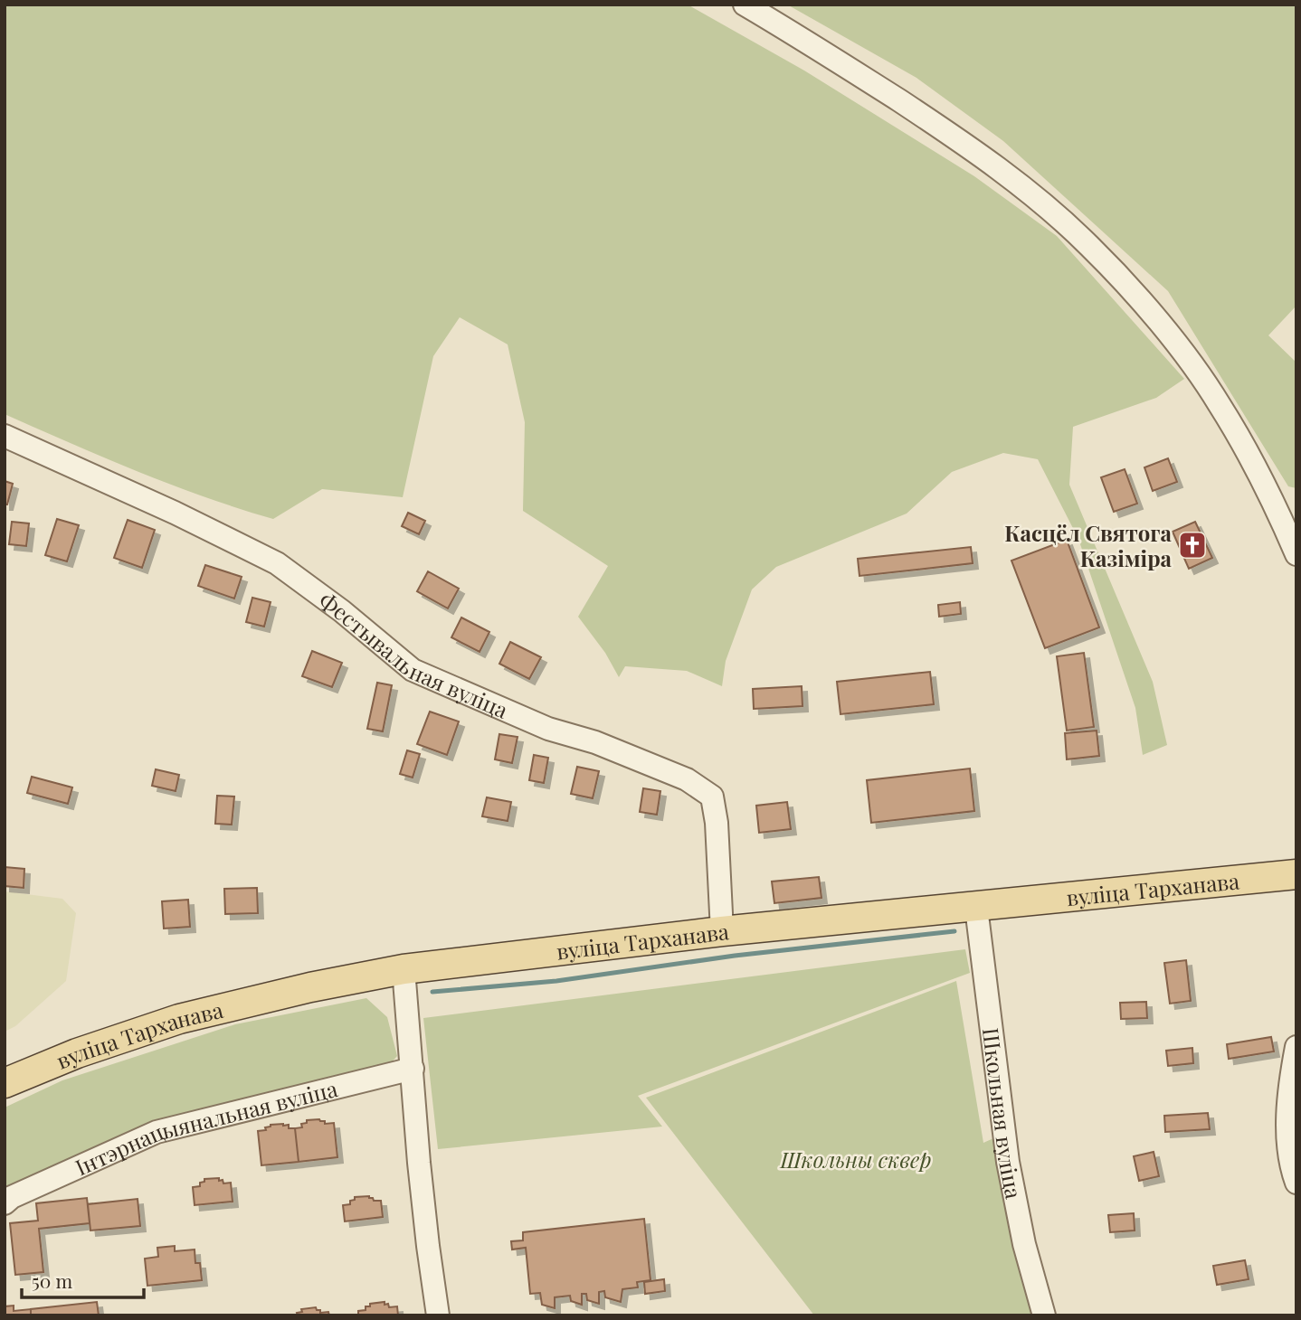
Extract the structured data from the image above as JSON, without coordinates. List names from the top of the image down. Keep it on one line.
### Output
{"streets":{"main road":["вуліца Тарханава"],"street":["Фестывальная вуліца","Школьная вуліца","Інтэрнацыянальная вуліца"]},"crossings":[["Фестывальная вуліца","вуліца Тарханава"],["вуліца Тарханава","Школьная вуліца"]],"parks":["Школьны сквер"],"places":{"church":["Касцёл Святога Казіміра"]},"scale_bar":"50 m"}
